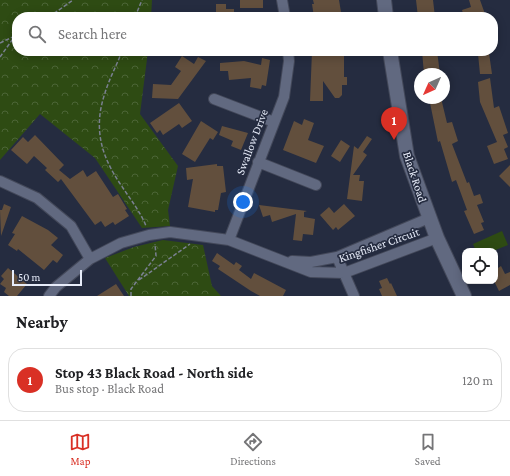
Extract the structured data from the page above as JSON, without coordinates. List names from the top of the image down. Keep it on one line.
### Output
{"streets":{"main road":["Black Road"],"street":["Swallow Drive","Kingfisher Circuit"]},"crossings":[["Swallow Drive","Kingfisher Circuit"],["Black Road","Kingfisher Circuit"]],"scale_bar":"50 m","north":"bottom left","page":{"search":"Search here","pins":"1","scale":"50 m","heading":"Nearby","list":[{"mark":"1","name":"Stop 43 Black Road - North side","note":"Bus stop · Black Road","value":"120 m"}],"nav":["Map","Directions","Saved"]}}
